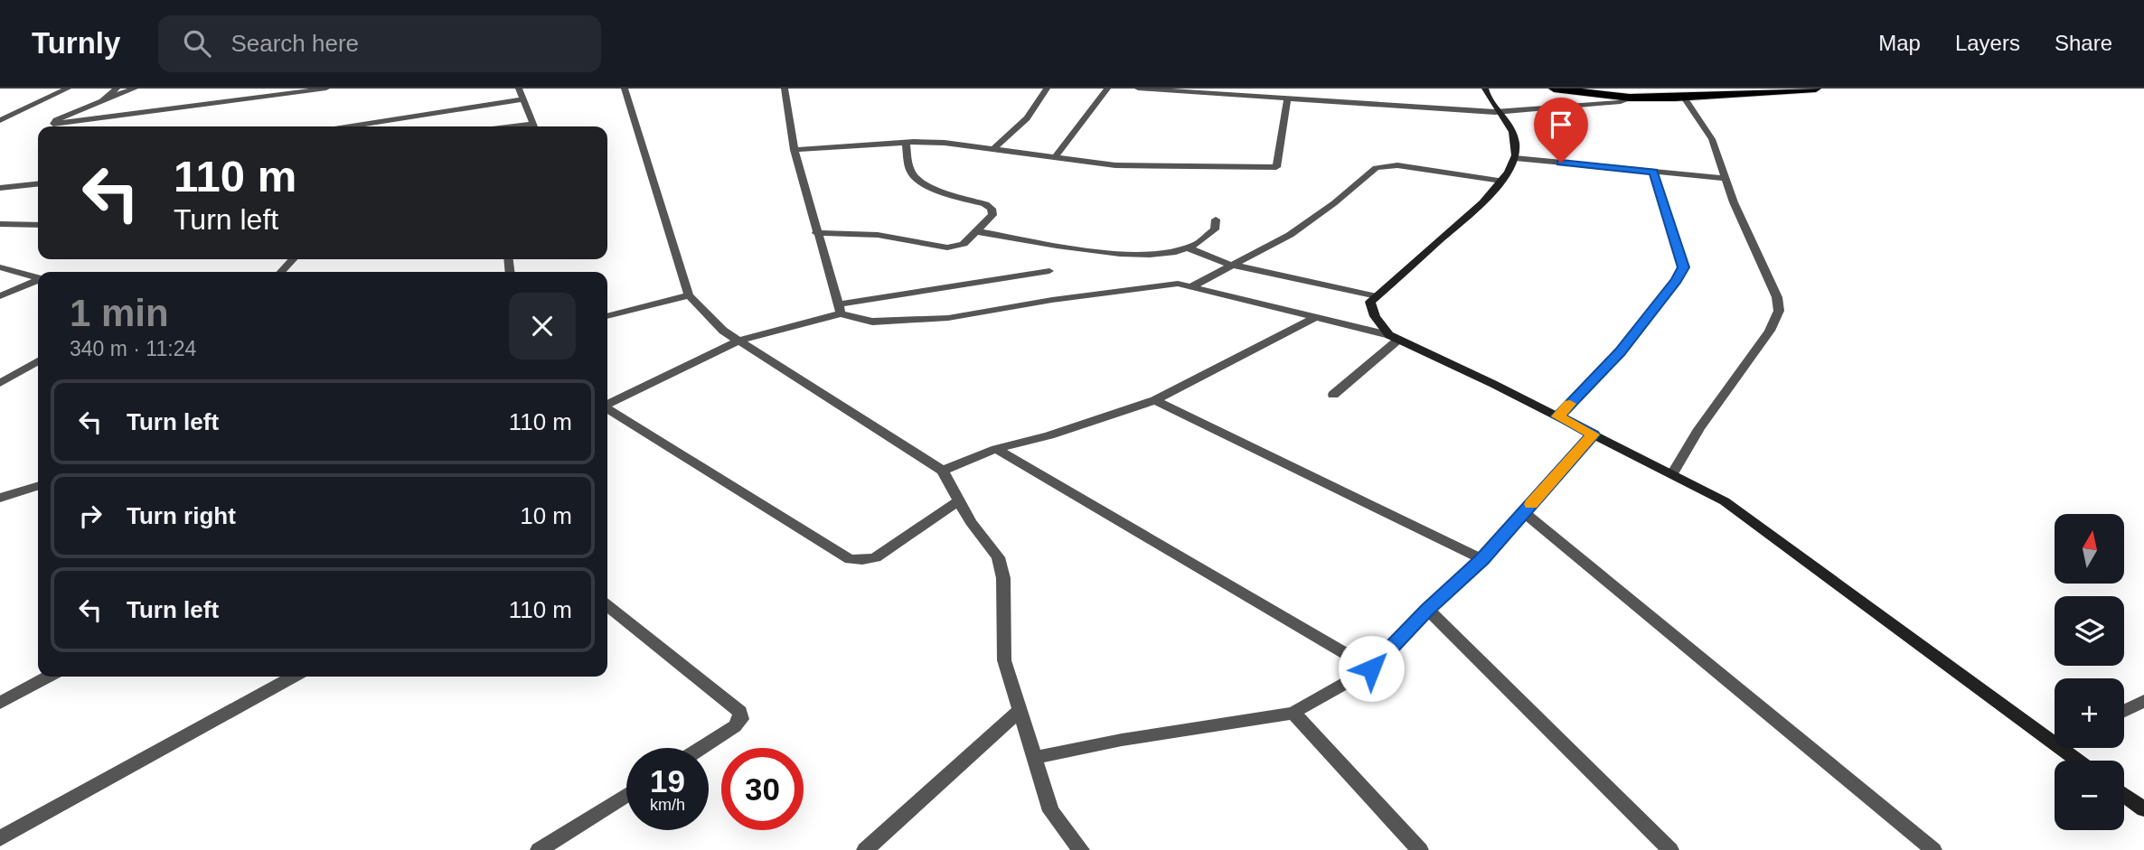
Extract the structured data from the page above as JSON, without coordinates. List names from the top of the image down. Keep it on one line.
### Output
{"north":"top","page":{"header":"Turnly","search":"Search here","nav":["Map","Layers","Share"],"turn":["110 m","Turn left"],"heading":["1 min","340 m · 11:24"],"list":[{"name":"Turn left","value":"110 m"},{"name":"Turn right","value":"10 m"},{"name":"Turn left","value":"110 m"}],"map_buttons":["+","−"],"speed":"19 km/h","limit":"30"}}
